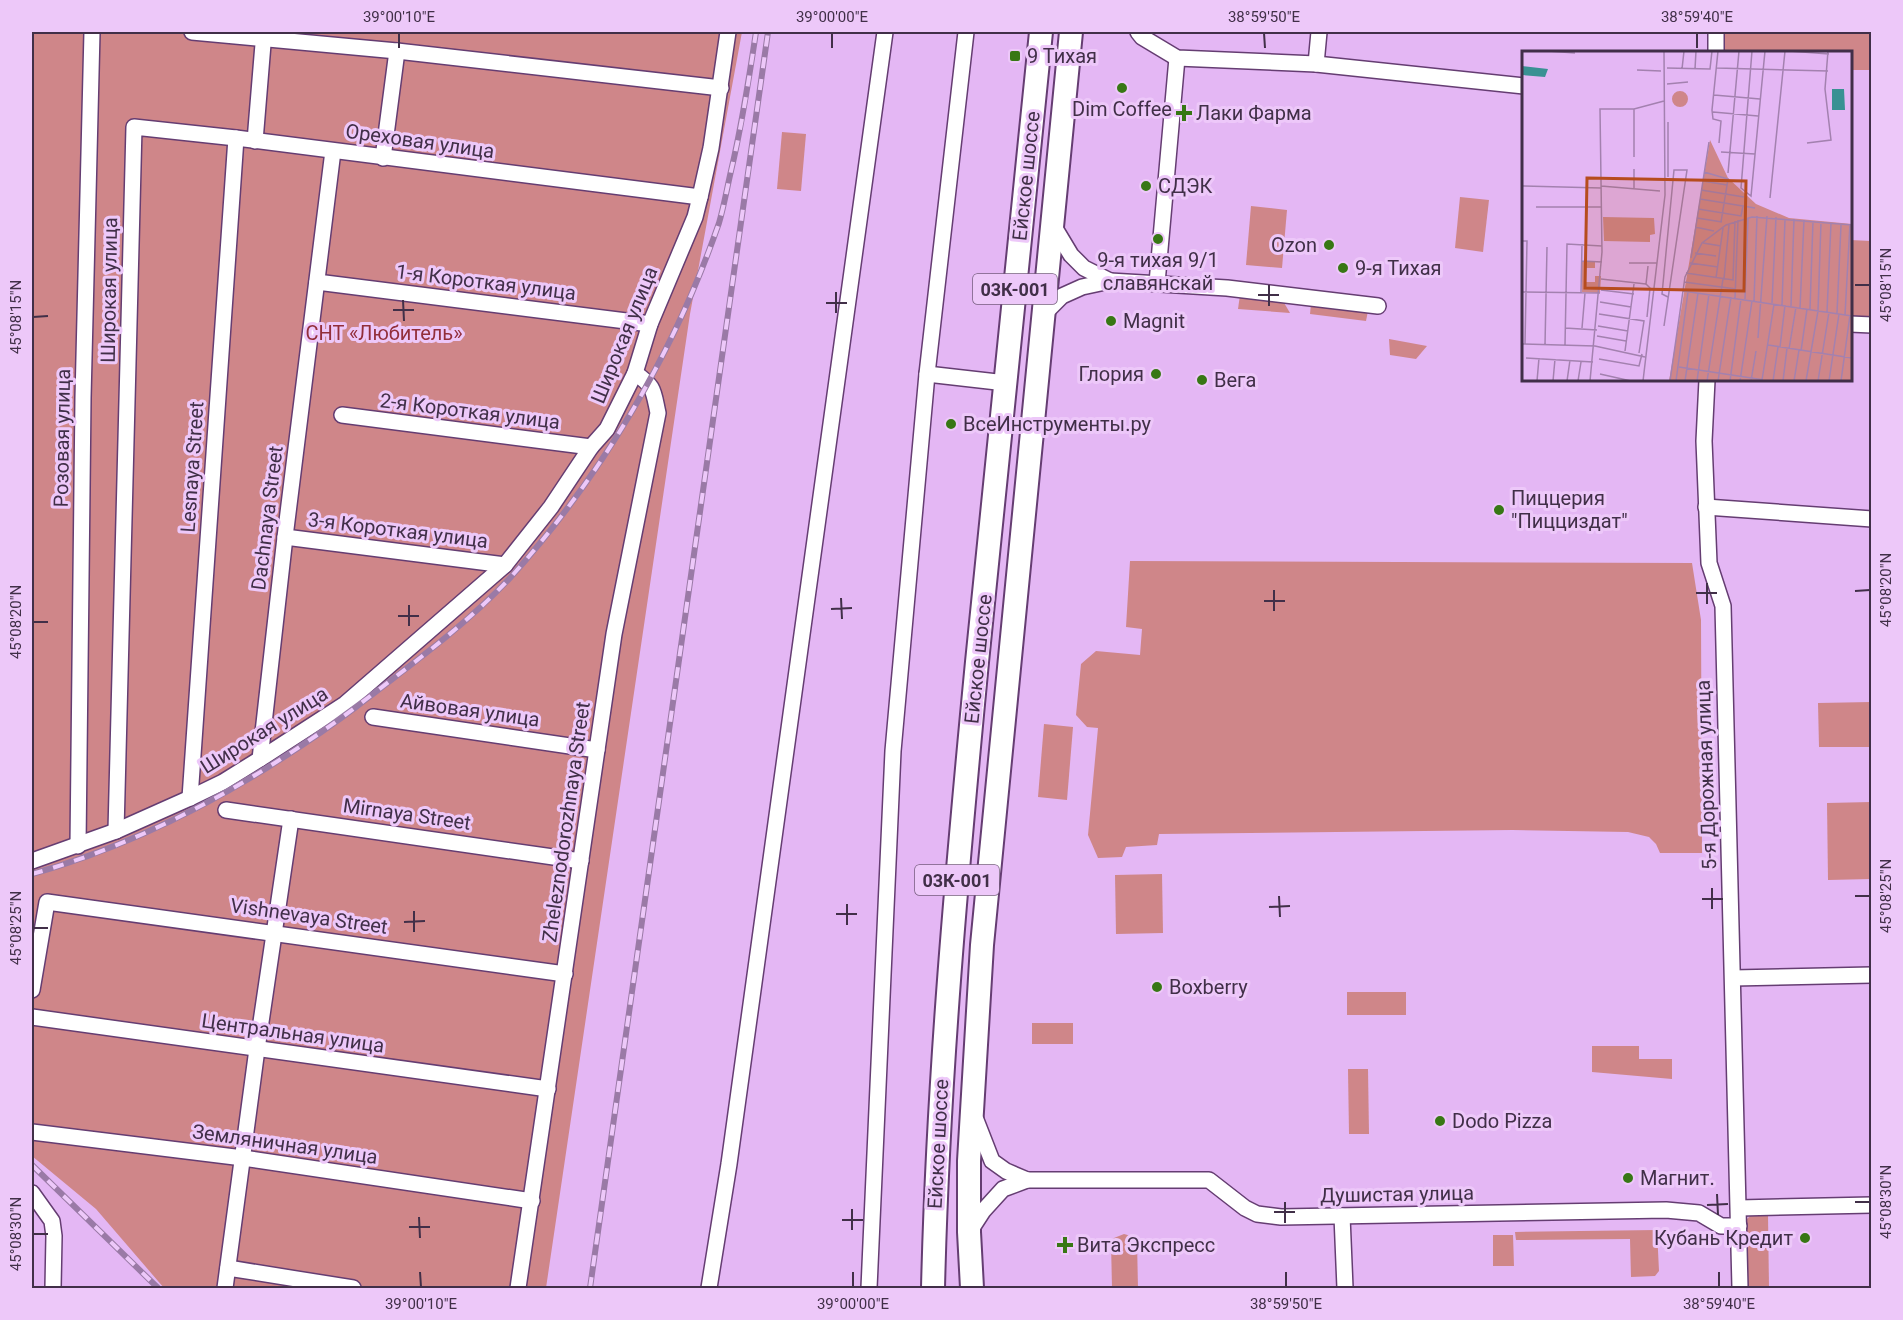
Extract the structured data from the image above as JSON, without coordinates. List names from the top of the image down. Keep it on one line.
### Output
{"streets":{"main road":["Ейское шоссе","03К-001"],"street":["Ореховая улица","1-я Короткая улица","Широкая улица","2-я Короткая улица","Розовая улица","Lesnaya Street","Dachnaya Street","3-я Короткая улица","Айвовая улица","5-я Дорожная улица","Mirnaya Street","Zheleznodorozhnaya Street","Vishnevaya Street","Центральная улица","Земляничная улица","Душистая улица"]},"crossings":[["Ореховая улица","Широкая улица"],["Ореховая улица","Lesnaya Street"],["Ореховая улица","Dachnaya Street"],["1-я Короткая улица","Широкая улица"],["1-я Короткая улица","Dachnaya Street"],["Широкая улица","2-я Короткая улица"],["Широкая улица","Lesnaya Street"],["Широкая улица","Dachnaya Street"],["Широкая улица","3-я Короткая улица"],["Широкая улица","Zheleznodorozhnaya Street"],["Dachnaya Street","3-я Короткая улица"],["Айвовая улица","Zheleznodorozhnaya Street"],["5-я Дорожная улица","Душистая улица"],["Mirnaya Street","Zheleznodorozhnaya Street"],["Zheleznodorozhnaya Street","Vishnevaya Street"],["Zheleznodorozhnaya Street","Центральная улица"],["Zheleznodorozhnaya Street","Земляничная улица"]],"parks":["СНТ «Любитель»"],"places":{"transit":["9 Тихая"],"other":["Dim Coffee","СДЭК","9-я тихая 9/1 славянскай","Ozon","9-я Тихая","Magnit","Глория","Вега","ВсеИнструменты.ру","Пиццерия \"Пицциздат\"","Boxberry","Dodo Pizza","Магнит.","Кубань Кредит"],"health":["Лаки Фарма","Вита Экспресс"]},"coordinates":["39°00'10\"E","39°00'00\"E","38°59'50\"E","38°59'40\"E","45°08'15\"N","45°08'20\"N","45°08'25\"N","45°08'30\"N"]}
